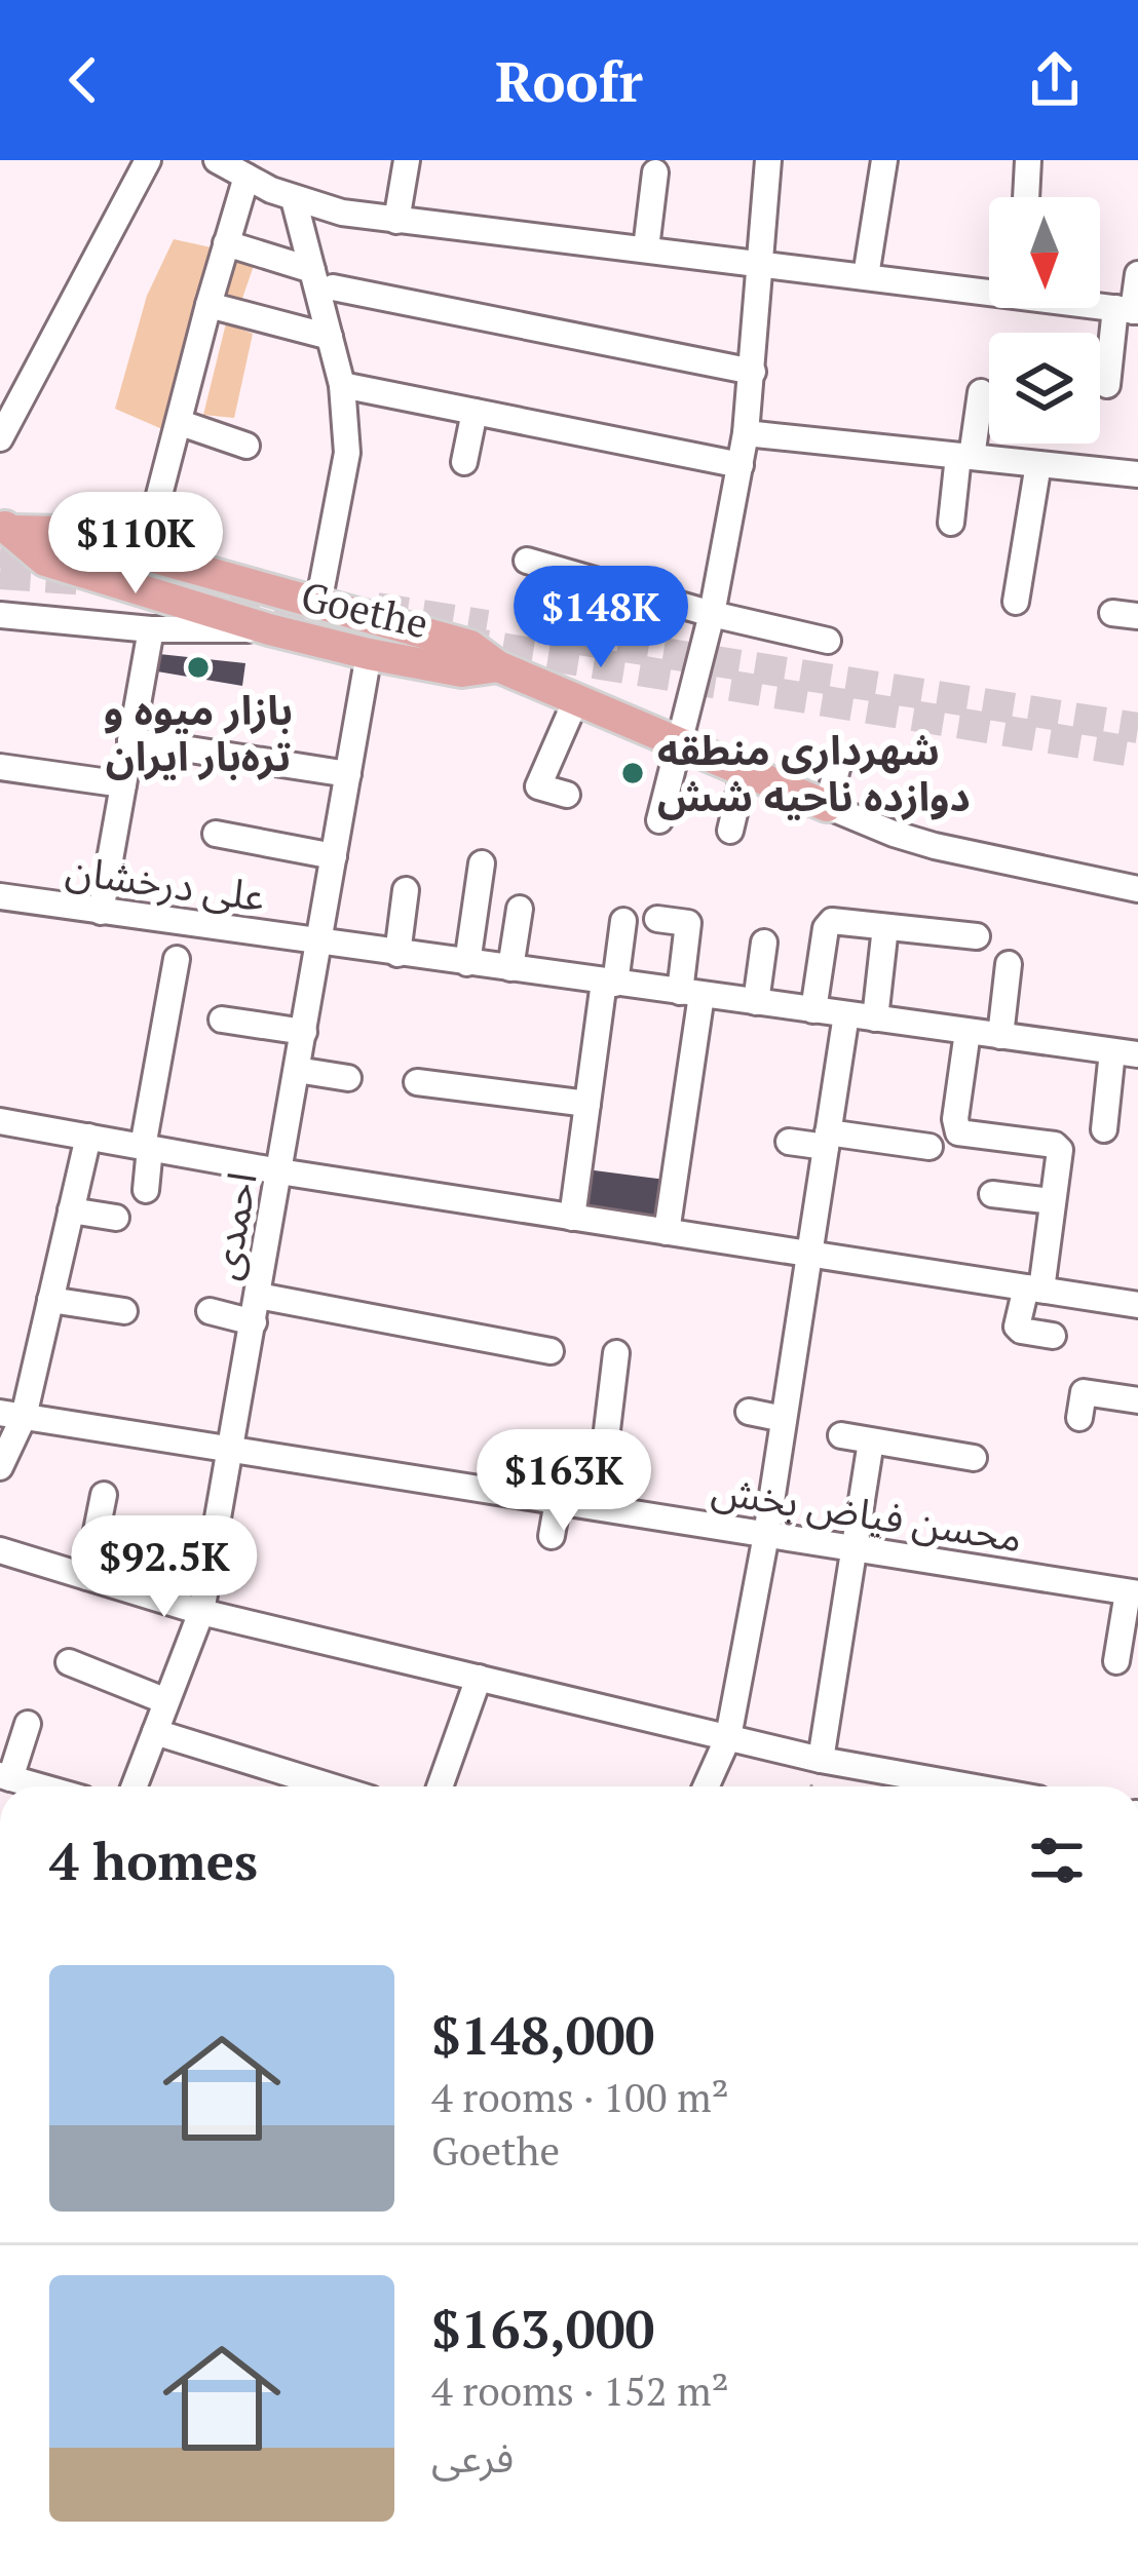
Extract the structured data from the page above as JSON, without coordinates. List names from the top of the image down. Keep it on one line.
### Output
{"streets":{"main road":["Goethe"],"street":["علی درخشان","احمدی","محسن فیاض بخش"]},"crossings":[["Goethe","احمدی"],["علی درخشان","احمدی"],["احمدی","محسن فیاض بخش"]],"places":["بازار میوه و تره‌بار ایران","شهرداری منطقه دوازده ناحیه شش"],"north":"bottom","page":{"header":"Roofr","price":["$110K","$148K","$163K","$92.5K"],"heading":"4 homes","list":[{"name":"$148,000","note":"4 rooms · 100 m² · Goethe"},{"name":"$163,000","note":"4 rooms · 152 m² · فرعی"}]}}
